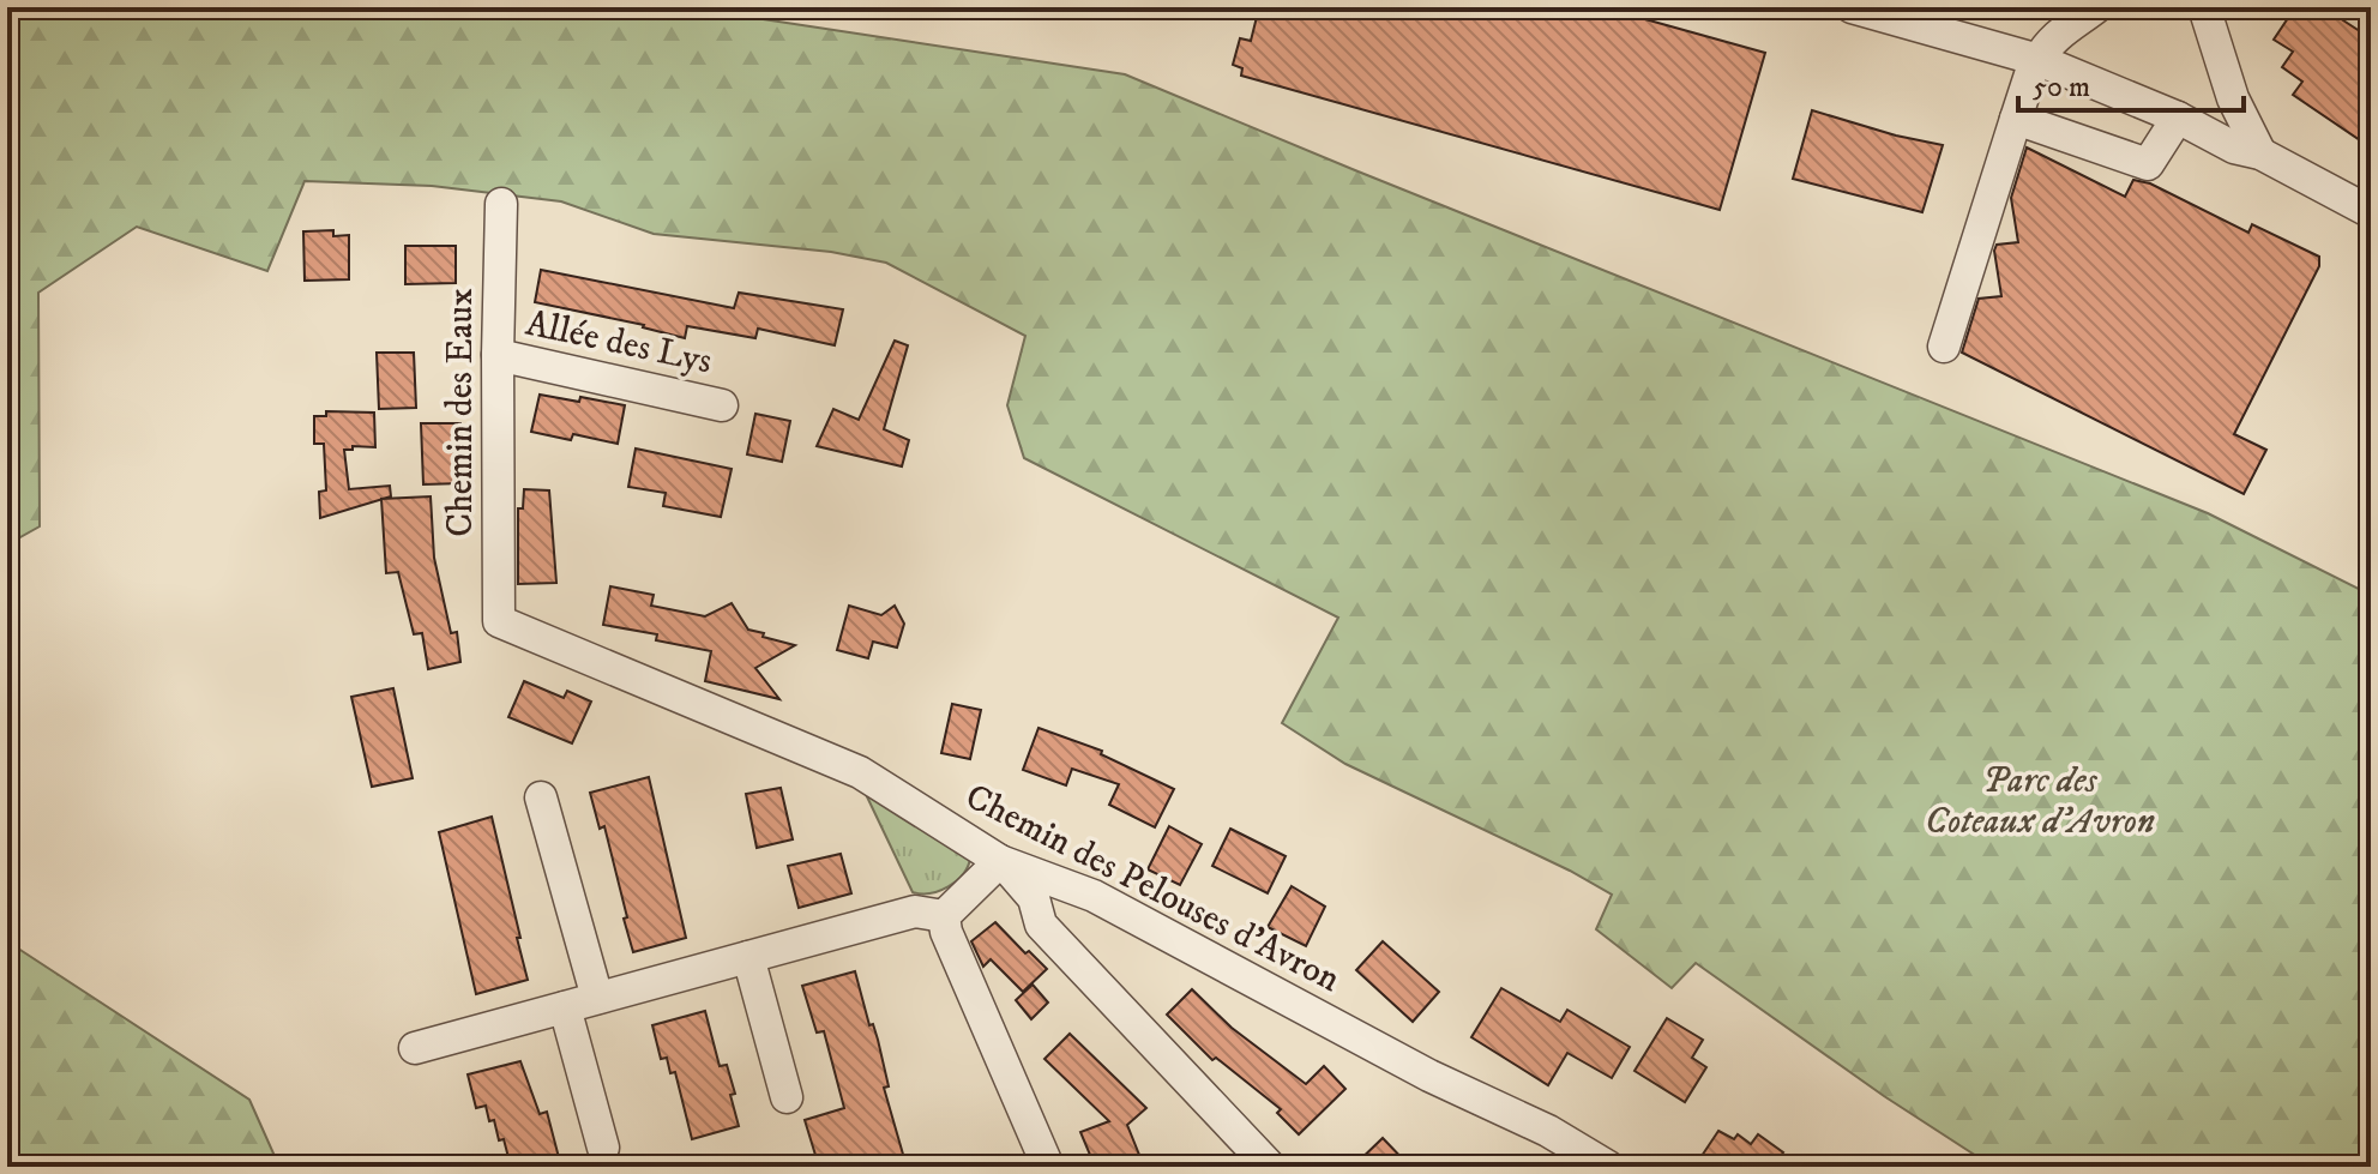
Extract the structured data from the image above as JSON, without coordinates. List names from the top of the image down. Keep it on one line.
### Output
{"streets":{"street":["Allée des Lys","Chemin des Eaux","Chemin des Pelouses d'Avron"]},"crossings":[["Allée des Lys","Chemin des Eaux"],["Chemin des Eaux","Chemin des Pelouses d'Avron"]],"parks":["Parc des Coteaux d'Avron"],"scale_bar":"50 m"}
